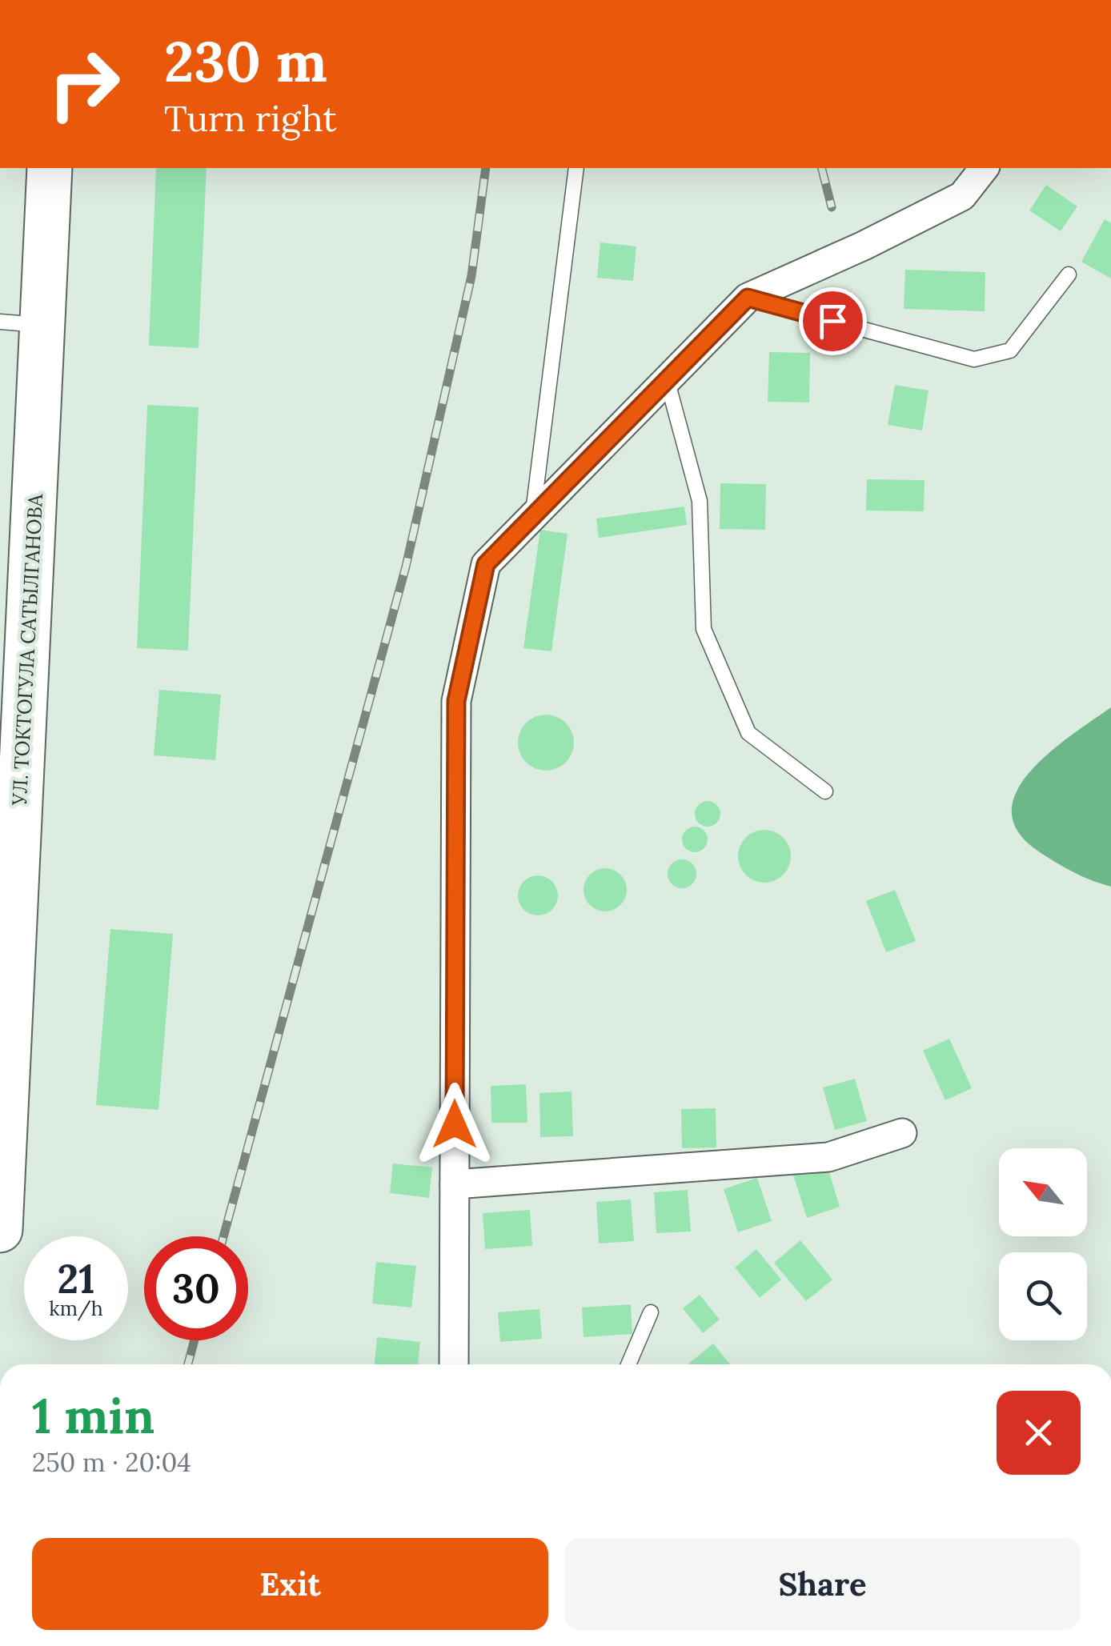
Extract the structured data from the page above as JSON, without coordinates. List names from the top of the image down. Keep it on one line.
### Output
{"streets":{"main road":["УЛ. ТОКТОГУЛА САТЫЛГАНОВА"]},"north":"top left","page":{"turn":["230 m","Turn right"],"speed":"21 km/h","limit":"30","heading":["1 min","250 m · 20:04"],"buttons":["Exit","Share"]}}
